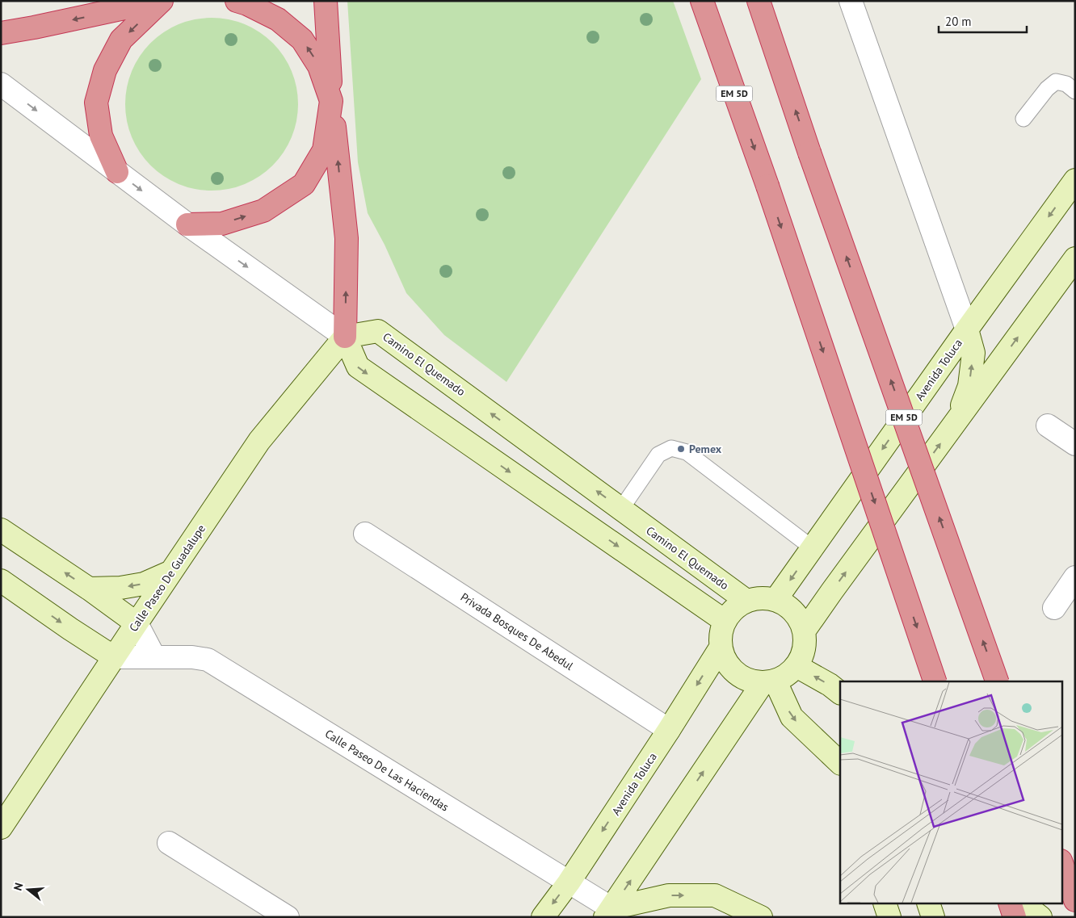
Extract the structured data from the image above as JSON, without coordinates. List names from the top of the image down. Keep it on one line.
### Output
{"streets":{"highway":["EM 5D"],"street":["Camino El Quemado","Avenida Toluca","Calle Paseo De Guadalupe","Privada Bosques De Abedul","Calle Paseo De Las Haciendas"]},"crossings":[["Camino El Quemado","Avenida Toluca"],["Camino El Quemado","Calle Paseo De Guadalupe"],["Avenida Toluca","Privada Bosques De Abedul"],["Avenida Toluca","Calle Paseo De Las Haciendas"],["Calle Paseo De Guadalupe","Calle Paseo De Las Haciendas"]],"places":["Pemex"],"scale_bar":"20 m","north":"left"}
